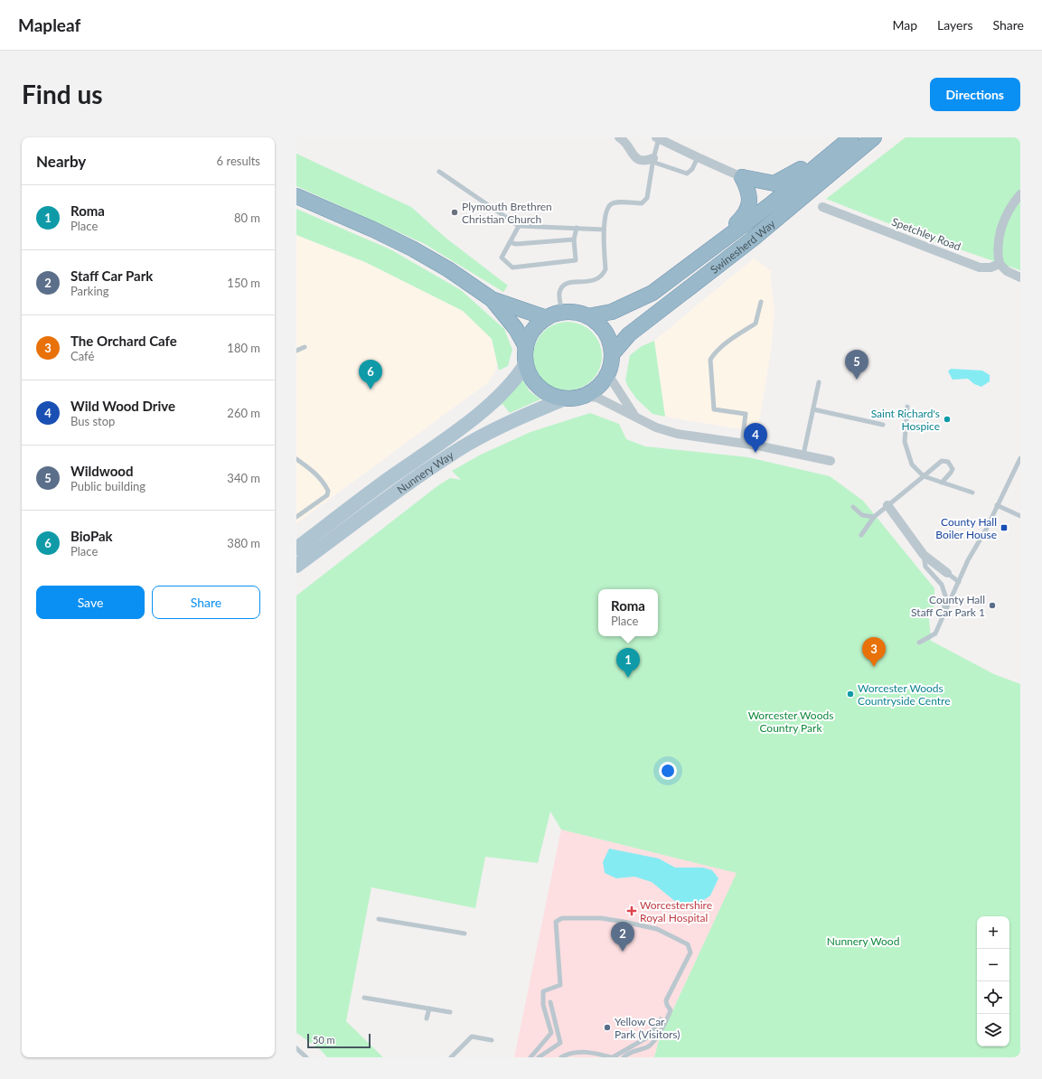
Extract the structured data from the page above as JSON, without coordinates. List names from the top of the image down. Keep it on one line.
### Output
{"streets":{"highway":["Swinesherd Way"],"main road":["Nunnery Way"],"street":["Spetchley Road"]},"crossings":[["Swinesherd Way","Nunnery Way"]],"parks":["Worcester Woods Country Park","Nunnery Wood"],"places":{"other":["Plymouth Brethren Christian Church","Saint Richard's Hospice","County Hall Staff Car Park 1","Worcester Woods Countryside Centre","Yellow Car Park (Visitors)"],"transit":["County Hall Boiler House"],"health":["Worcestershire Royal Hospital"]},"scale_bar":"50 m","page":{"header":"Mapleaf","nav":["Map","Layers","Share"],"buttons":["Directions",["Save","Share"]],"title":"Find us","heading":["Nearby","6 results"],"list":[{"mark":"1","name":"Roma","note":"Place","value":"80 m"},{"mark":"2","name":"Staff Car Park","note":"Parking","value":"150 m"},{"mark":"3","name":"The Orchard Cafe","note":"Café","value":"180 m"},{"mark":"4","name":"Wild Wood Drive","note":"Bus stop","value":"260 m"},{"mark":"5","name":"Wildwood","note":"Public building","value":"340 m"},{"mark":"6","name":"BioPak","note":"Place","value":"380 m"}],"pins":["5","6","4","3","1","2"],"popup":["Roma","Place"],"map_buttons":["+","−"],"scale":"50 m"}}
